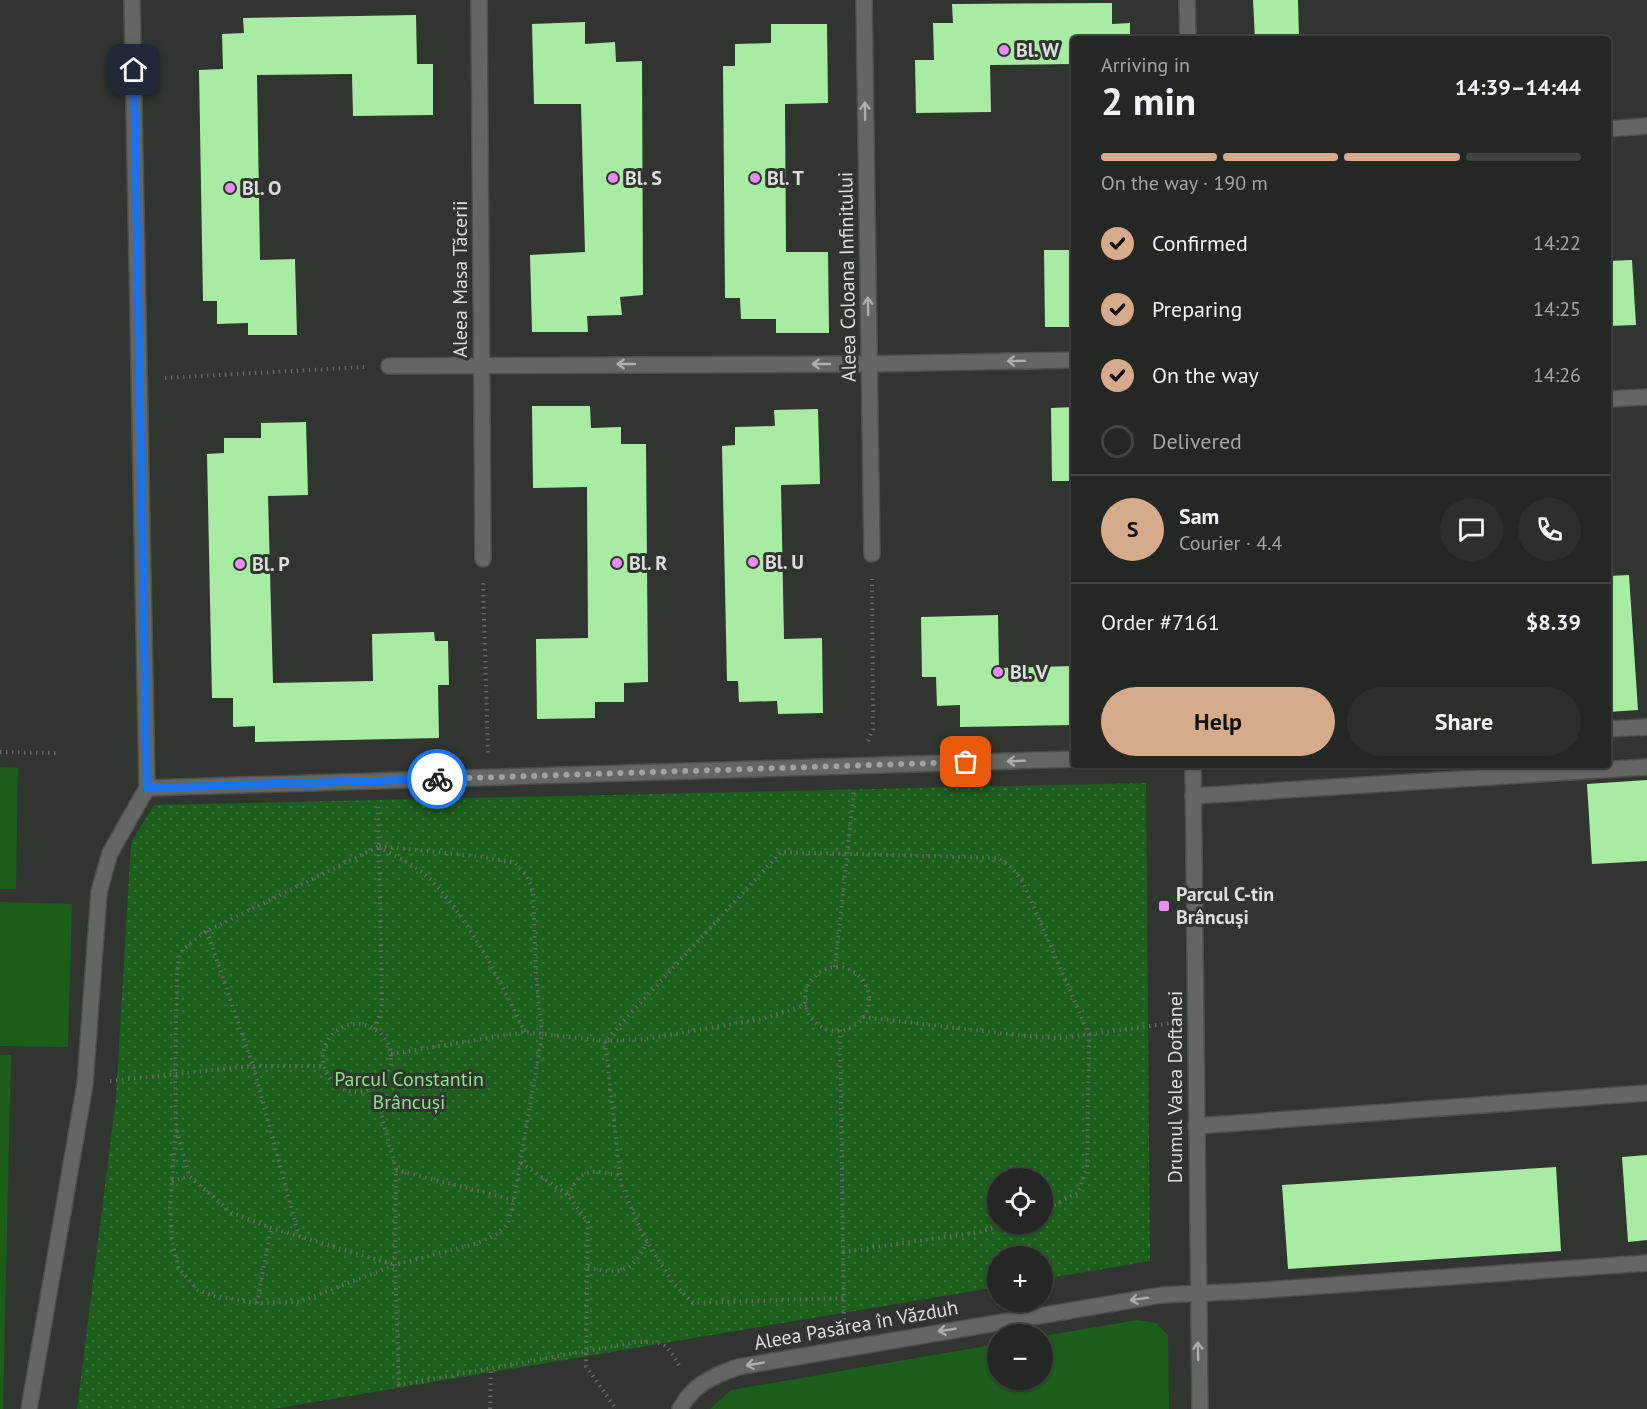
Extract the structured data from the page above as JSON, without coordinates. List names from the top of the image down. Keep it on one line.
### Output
{"streets":{"street":["Aleea Coloana Infinitului","Aleea Masa Tăcerii","Drumul Valea Doftanei","Aleea Pasărea în Văzduh"]},"crossings":[["Drumul Valea Doftanei","Aleea Pasărea în Văzduh"]],"one_way":["Aleea Coloana Infinitului","Aleea Pasărea în Văzduh"],"parks":["Parcul Constantin Brâncuși"],"places":{"other":["Bl. W","Bl. S","Bl. T","Bl. O","Bl. U","Bl. R","Bl. P","Bl. V"],"transit":["Parcul C-tin Brâncuși"]},"page":{"heading":["2 min","Arriving in","14:39–14:44"],"panel":["Sam","Courier · 4.4","Order #7161","$8.39"],"bar":"On the way · 190 m","list":[["Confirmed","14:22"],["Preparing","14:25"],["On the way","14:26"],"Delivered"],"round":"S","buttons":["Help","Share"],"map_buttons":["+","−"]}}
